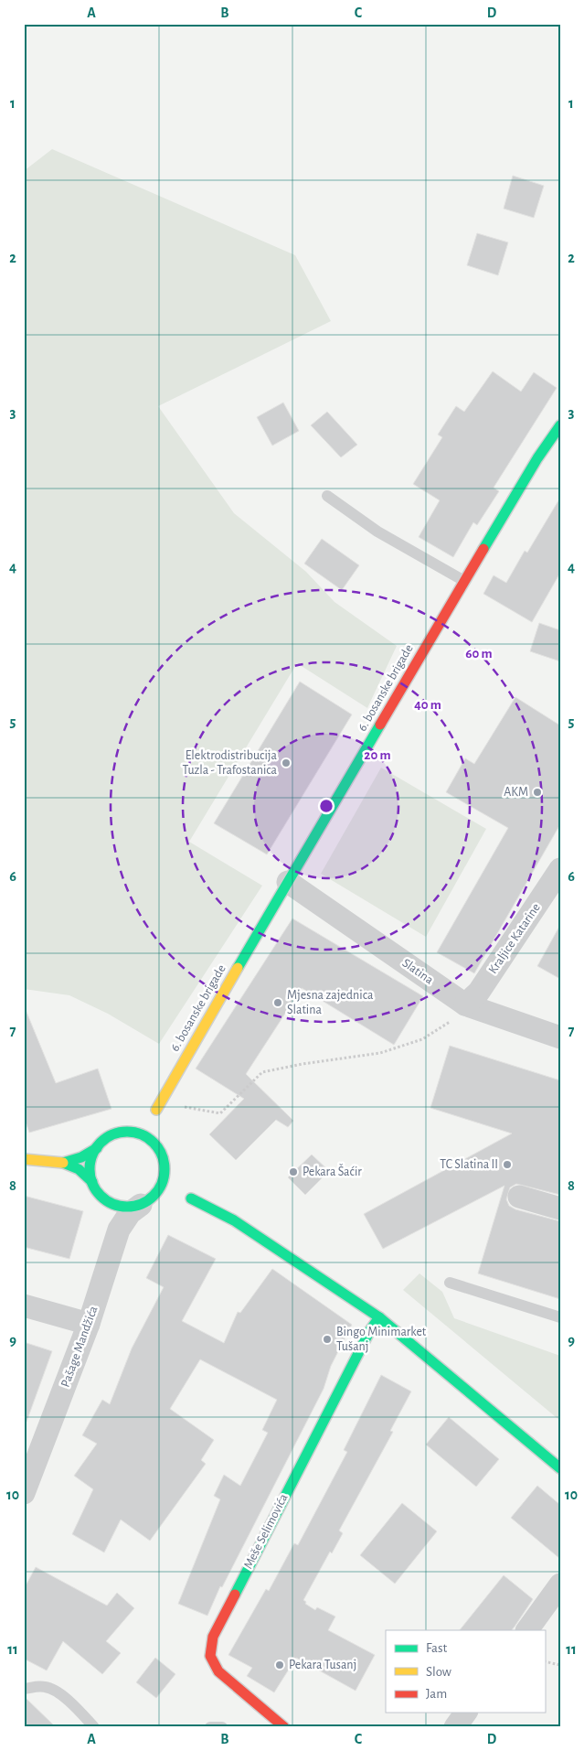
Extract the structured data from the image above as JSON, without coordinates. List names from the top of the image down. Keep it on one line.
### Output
{"streets":{"street":["6. bosanske brigade","Kraljice Katarine","Slatina","Pašage Mandžića","Meše Selimovića"]},"crossings":[["6. bosanske brigade","Slatina"],["Kraljice Katarine","Slatina"]],"places":["Elektrodistribucija Tuzla - Trafostanica","AKM","Mjesna zajednica Slatina","TC Slatina II","Pekara Šaćir","Bingo Minimarket Tušanj","Pekara Tusanj"],"legend":["Fast","Slow","Jam"],"grid":{"columns":["A","B","C","D"],"rows":["1","2","3","4","5","6","7","8","9","10","11"]},"rings":["60 m","40 m","20 m"]}
